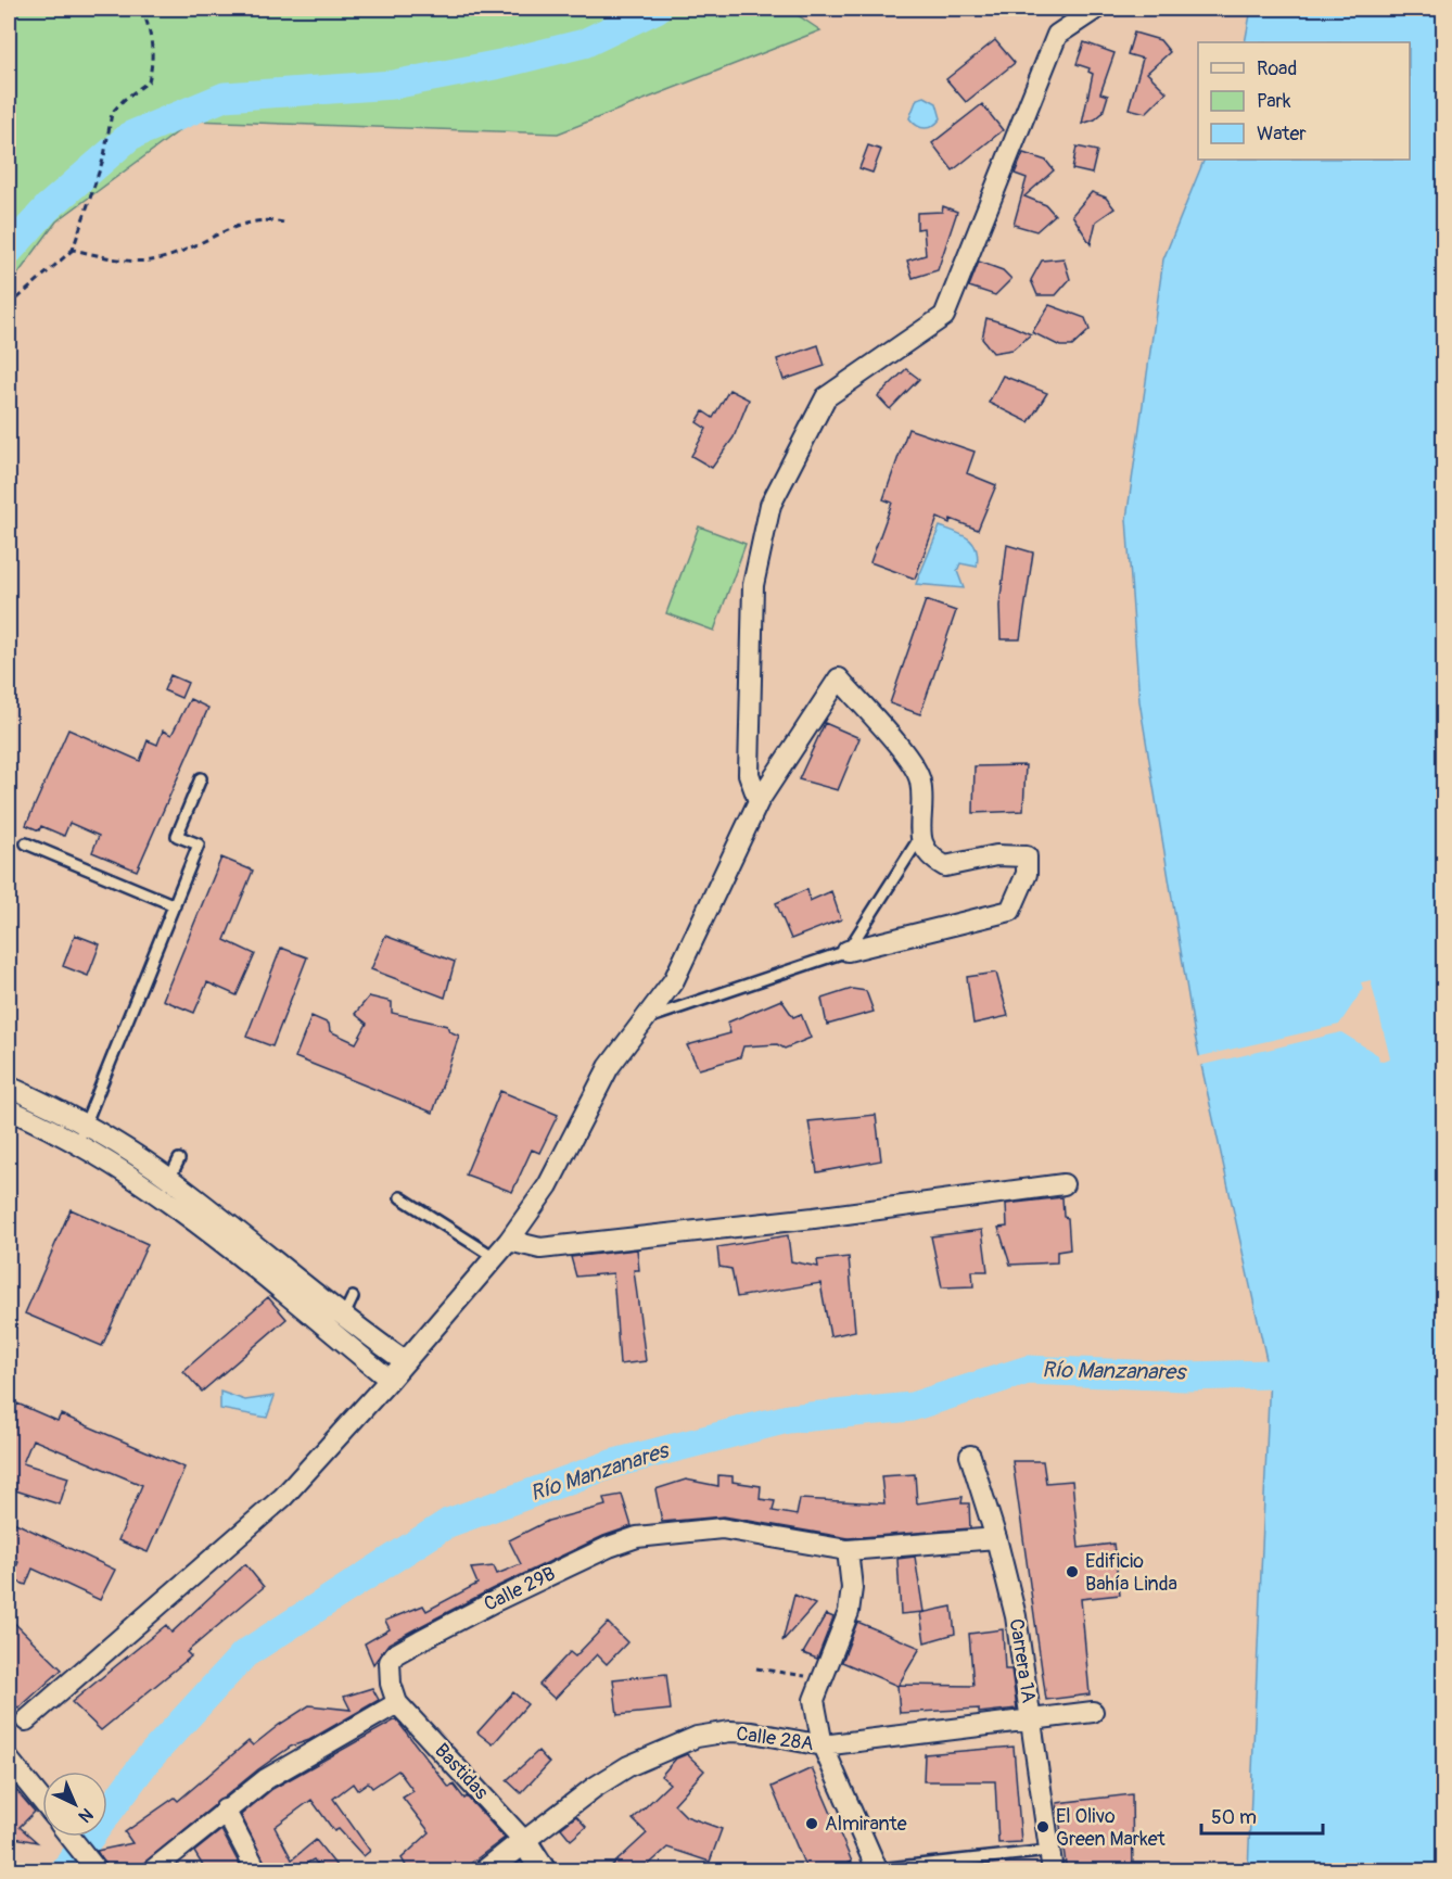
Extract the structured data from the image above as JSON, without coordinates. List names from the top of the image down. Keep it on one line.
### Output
{"streets":{"street":["Calle 29B","Carrera 1A","Calle 28A","Bastidas"]},"crossings":[["Calle 29B","Carrera 1A"],["Calle 29B","Bastidas"],["Carrera 1A","Calle 28A"],["Calle 28A","Bastidas"]],"water":["Río Manzanares"],"places":["Edificio Bahía Linda","Almirante","El Olivo Green Market"],"legend":["Road","Park","Water"],"scale_bar":"50 m","north":"bottom right"}
